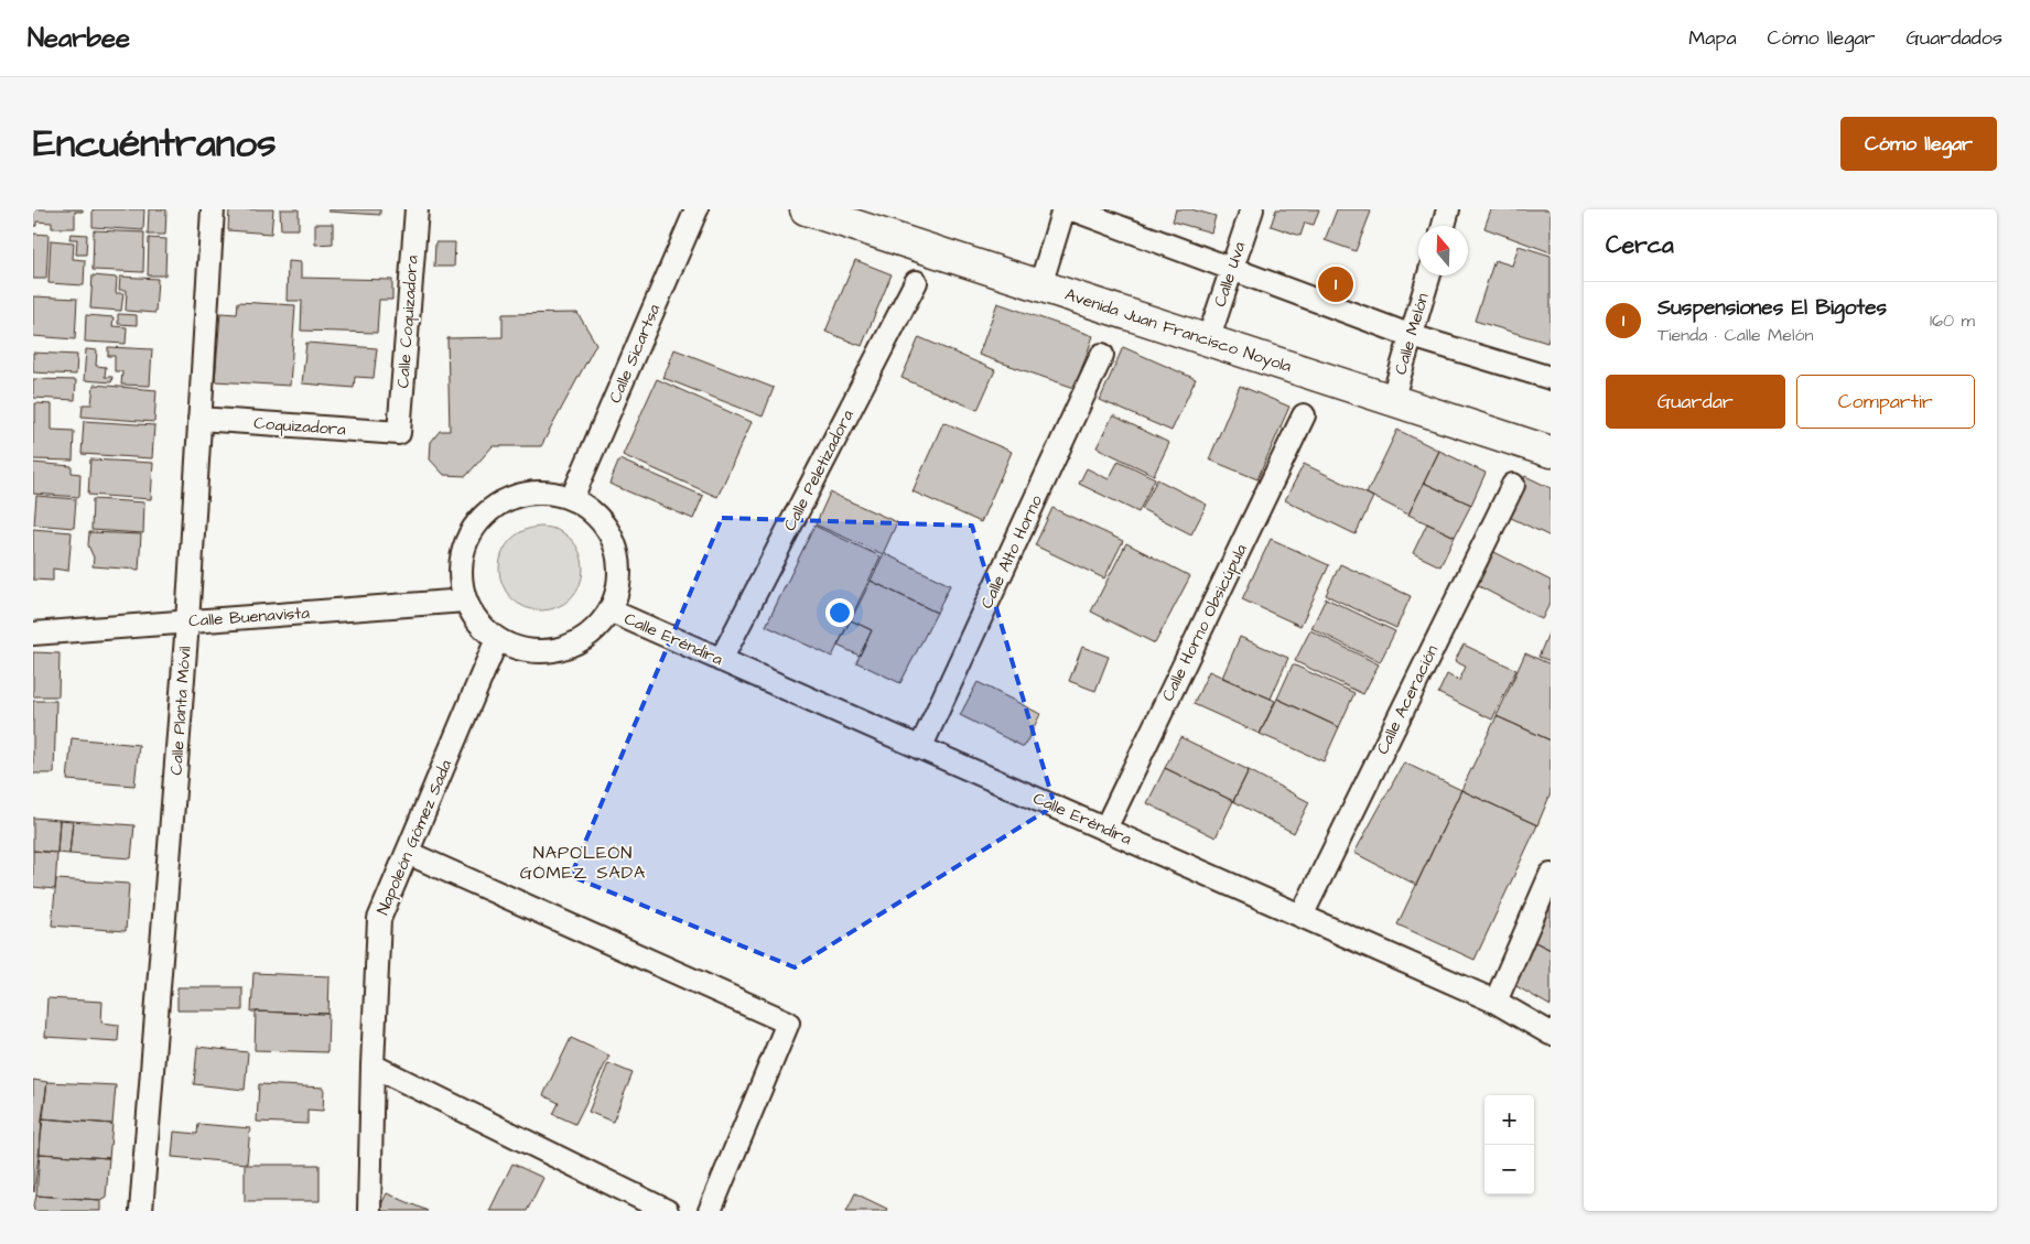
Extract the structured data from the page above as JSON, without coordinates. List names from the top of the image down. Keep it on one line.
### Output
{"streets":{"street":["Calle Uva","Calle Coquizadora","Avenida Juan Francisco Noyola","Calle Melón","Calle Sicartsa","Coquizadora","Calle Peletizadora","Calle Alto Horno","Calle Buenavista","Calle Horno Obsicúpula","Calle Eréndira","Calle Aceración","Calle Planta Móvil","Napoleón Gómez Sada"]},"crossings":[["Calle Uva","Avenida Juan Francisco Noyola"],["Calle Coquizadora","Coquizadora"],["Avenida Juan Francisco Noyola","Calle Melón"],["Calle Sicartsa","Calle Buenavista"],["Calle Sicartsa","Calle Eréndira"],["Calle Sicartsa","Napoleón Gómez Sada"],["Coquizadora","Calle Planta Móvil"],["Calle Peletizadora","Calle Eréndira"],["Calle Alto Horno","Calle Eréndira"],["Calle Buenavista","Calle Eréndira"],["Calle Buenavista","Calle Planta Móvil"],["Calle Buenavista","Napoleón Gómez Sada"],["Calle Horno Obsicúpula","Calle Eréndira"],["Calle Eréndira","Calle Aceración"],["Calle Eréndira","Napoleón Gómez Sada"]],"districts":["NAPOLEÓN GÓMEZ SADA"],"north":"top","page":{"header":"Nearbee","nav":["Mapa","Cómo llegar","Guardados"],"title":"Encuéntranos","buttons":["Cómo llegar",["Guardar","Compartir"]],"heading":"Cerca","pins":"1","list":[{"mark":"1","name":"Suspensiones El Bigotes","note":"Tienda · Calle Melón","value":"160 m"}],"map_buttons":["+","−"]}}
